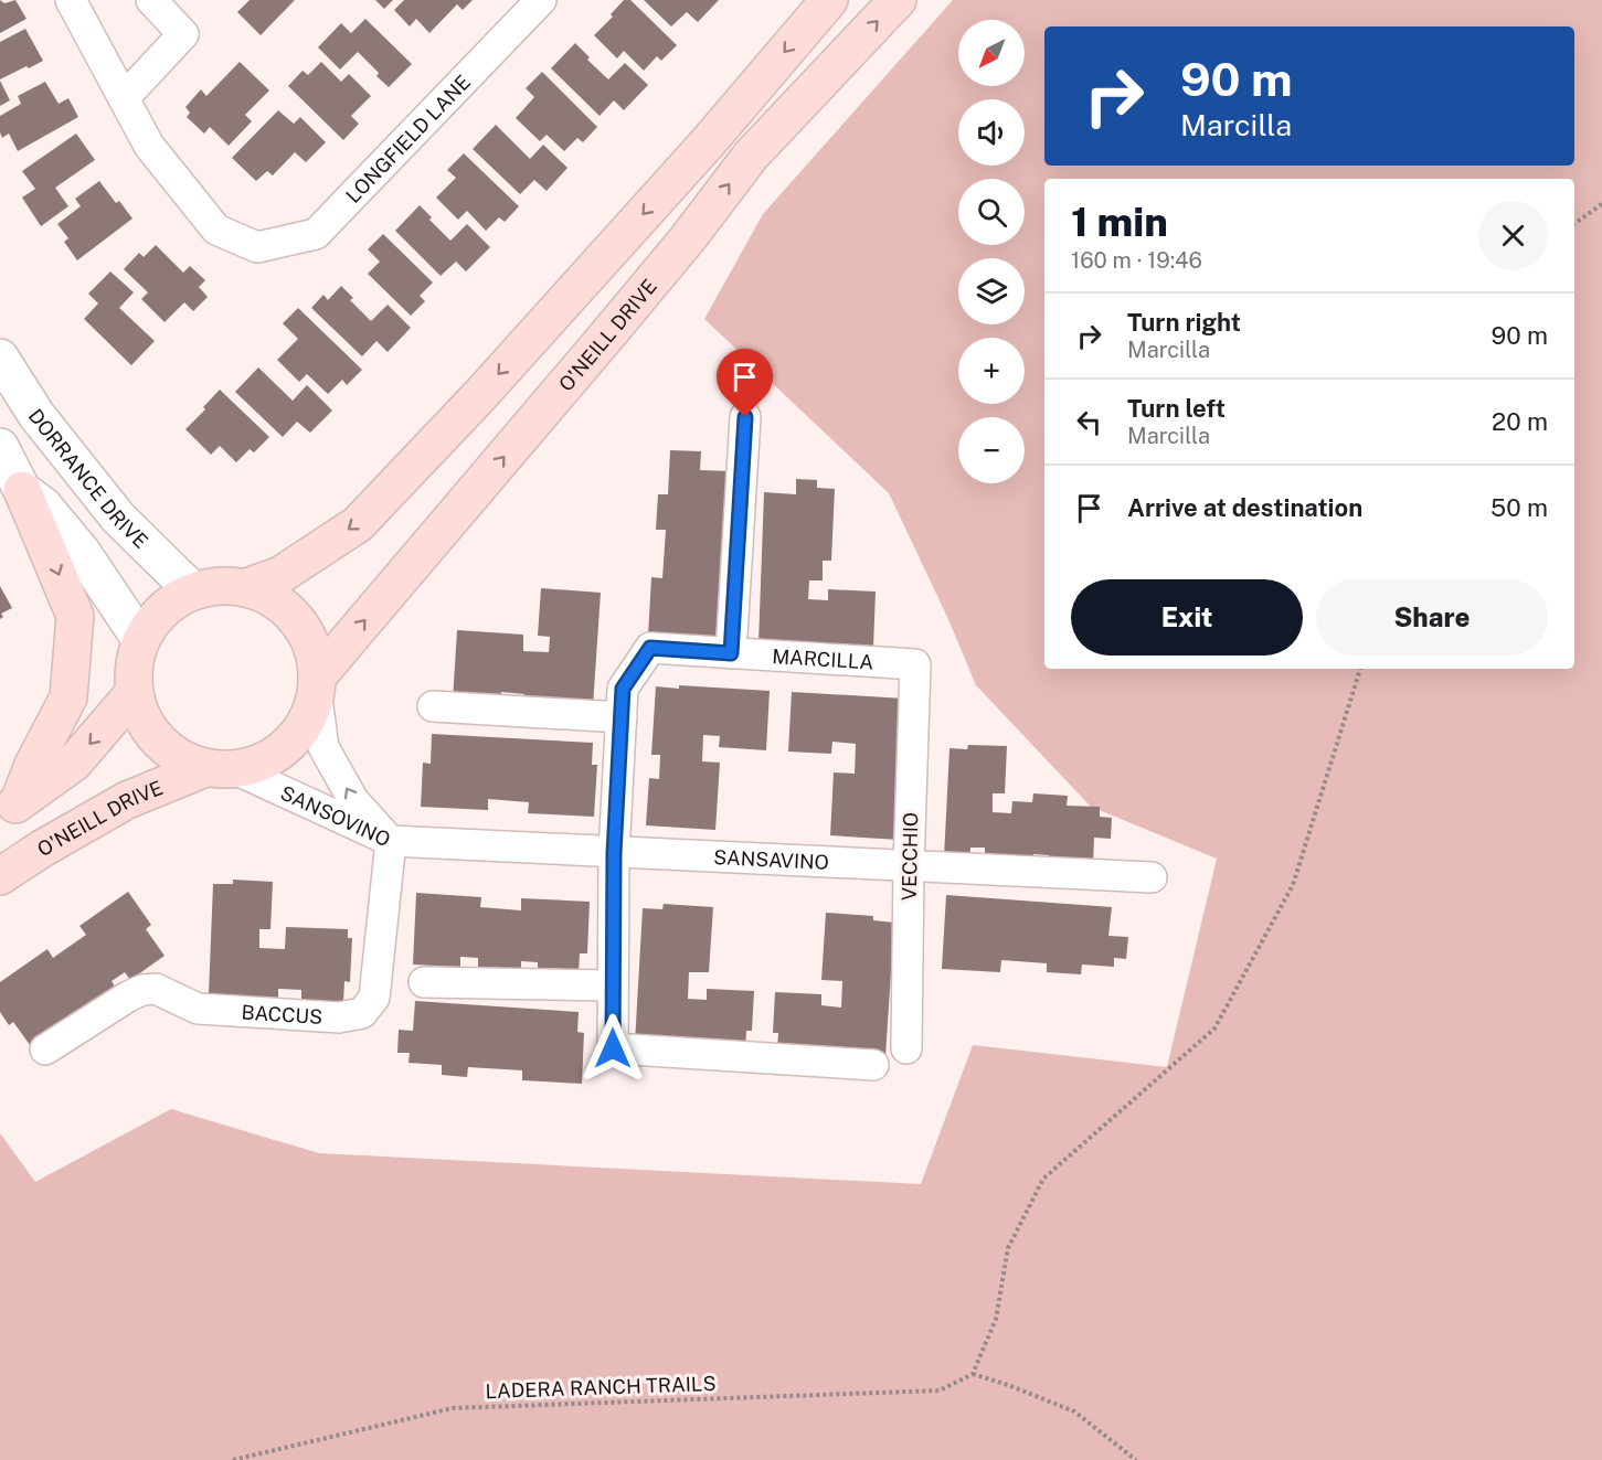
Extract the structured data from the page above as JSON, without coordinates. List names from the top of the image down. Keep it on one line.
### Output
{"streets":{"main road":["O'NEILL DRIVE"],"street":["LONGFIELD LANE","DORRANCE DRIVE","MARCILLA","SANSOVINO","VECCHIO","SANSAVINO","BACCUS"],"path":["LADERA RANCH TRAILS"]},"crossings":[["O'NEILL DRIVE","DORRANCE DRIVE"],["O'NEILL DRIVE","SANSOVINO"],["DORRANCE DRIVE","SANSOVINO"],["MARCILLA","VECCHIO"],["SANSOVINO","SANSAVINO"],["SANSOVINO","BACCUS"],["VECCHIO","SANSAVINO"],["SANSAVINO","BACCUS"]],"one_way":["SANSOVINO"],"north":"bottom left","page":{"map_buttons":["+","−"],"turn":["90 m","Marcilla"],"heading":["1 min","160 m · 19:46"],"list":[{"name":"Turn right","note":"Marcilla","value":"90 m"},{"name":"Turn left","note":"Marcilla","value":"20 m"},{"name":"Arrive at destination","value":"50 m"}],"buttons":["Exit","Share"]}}
